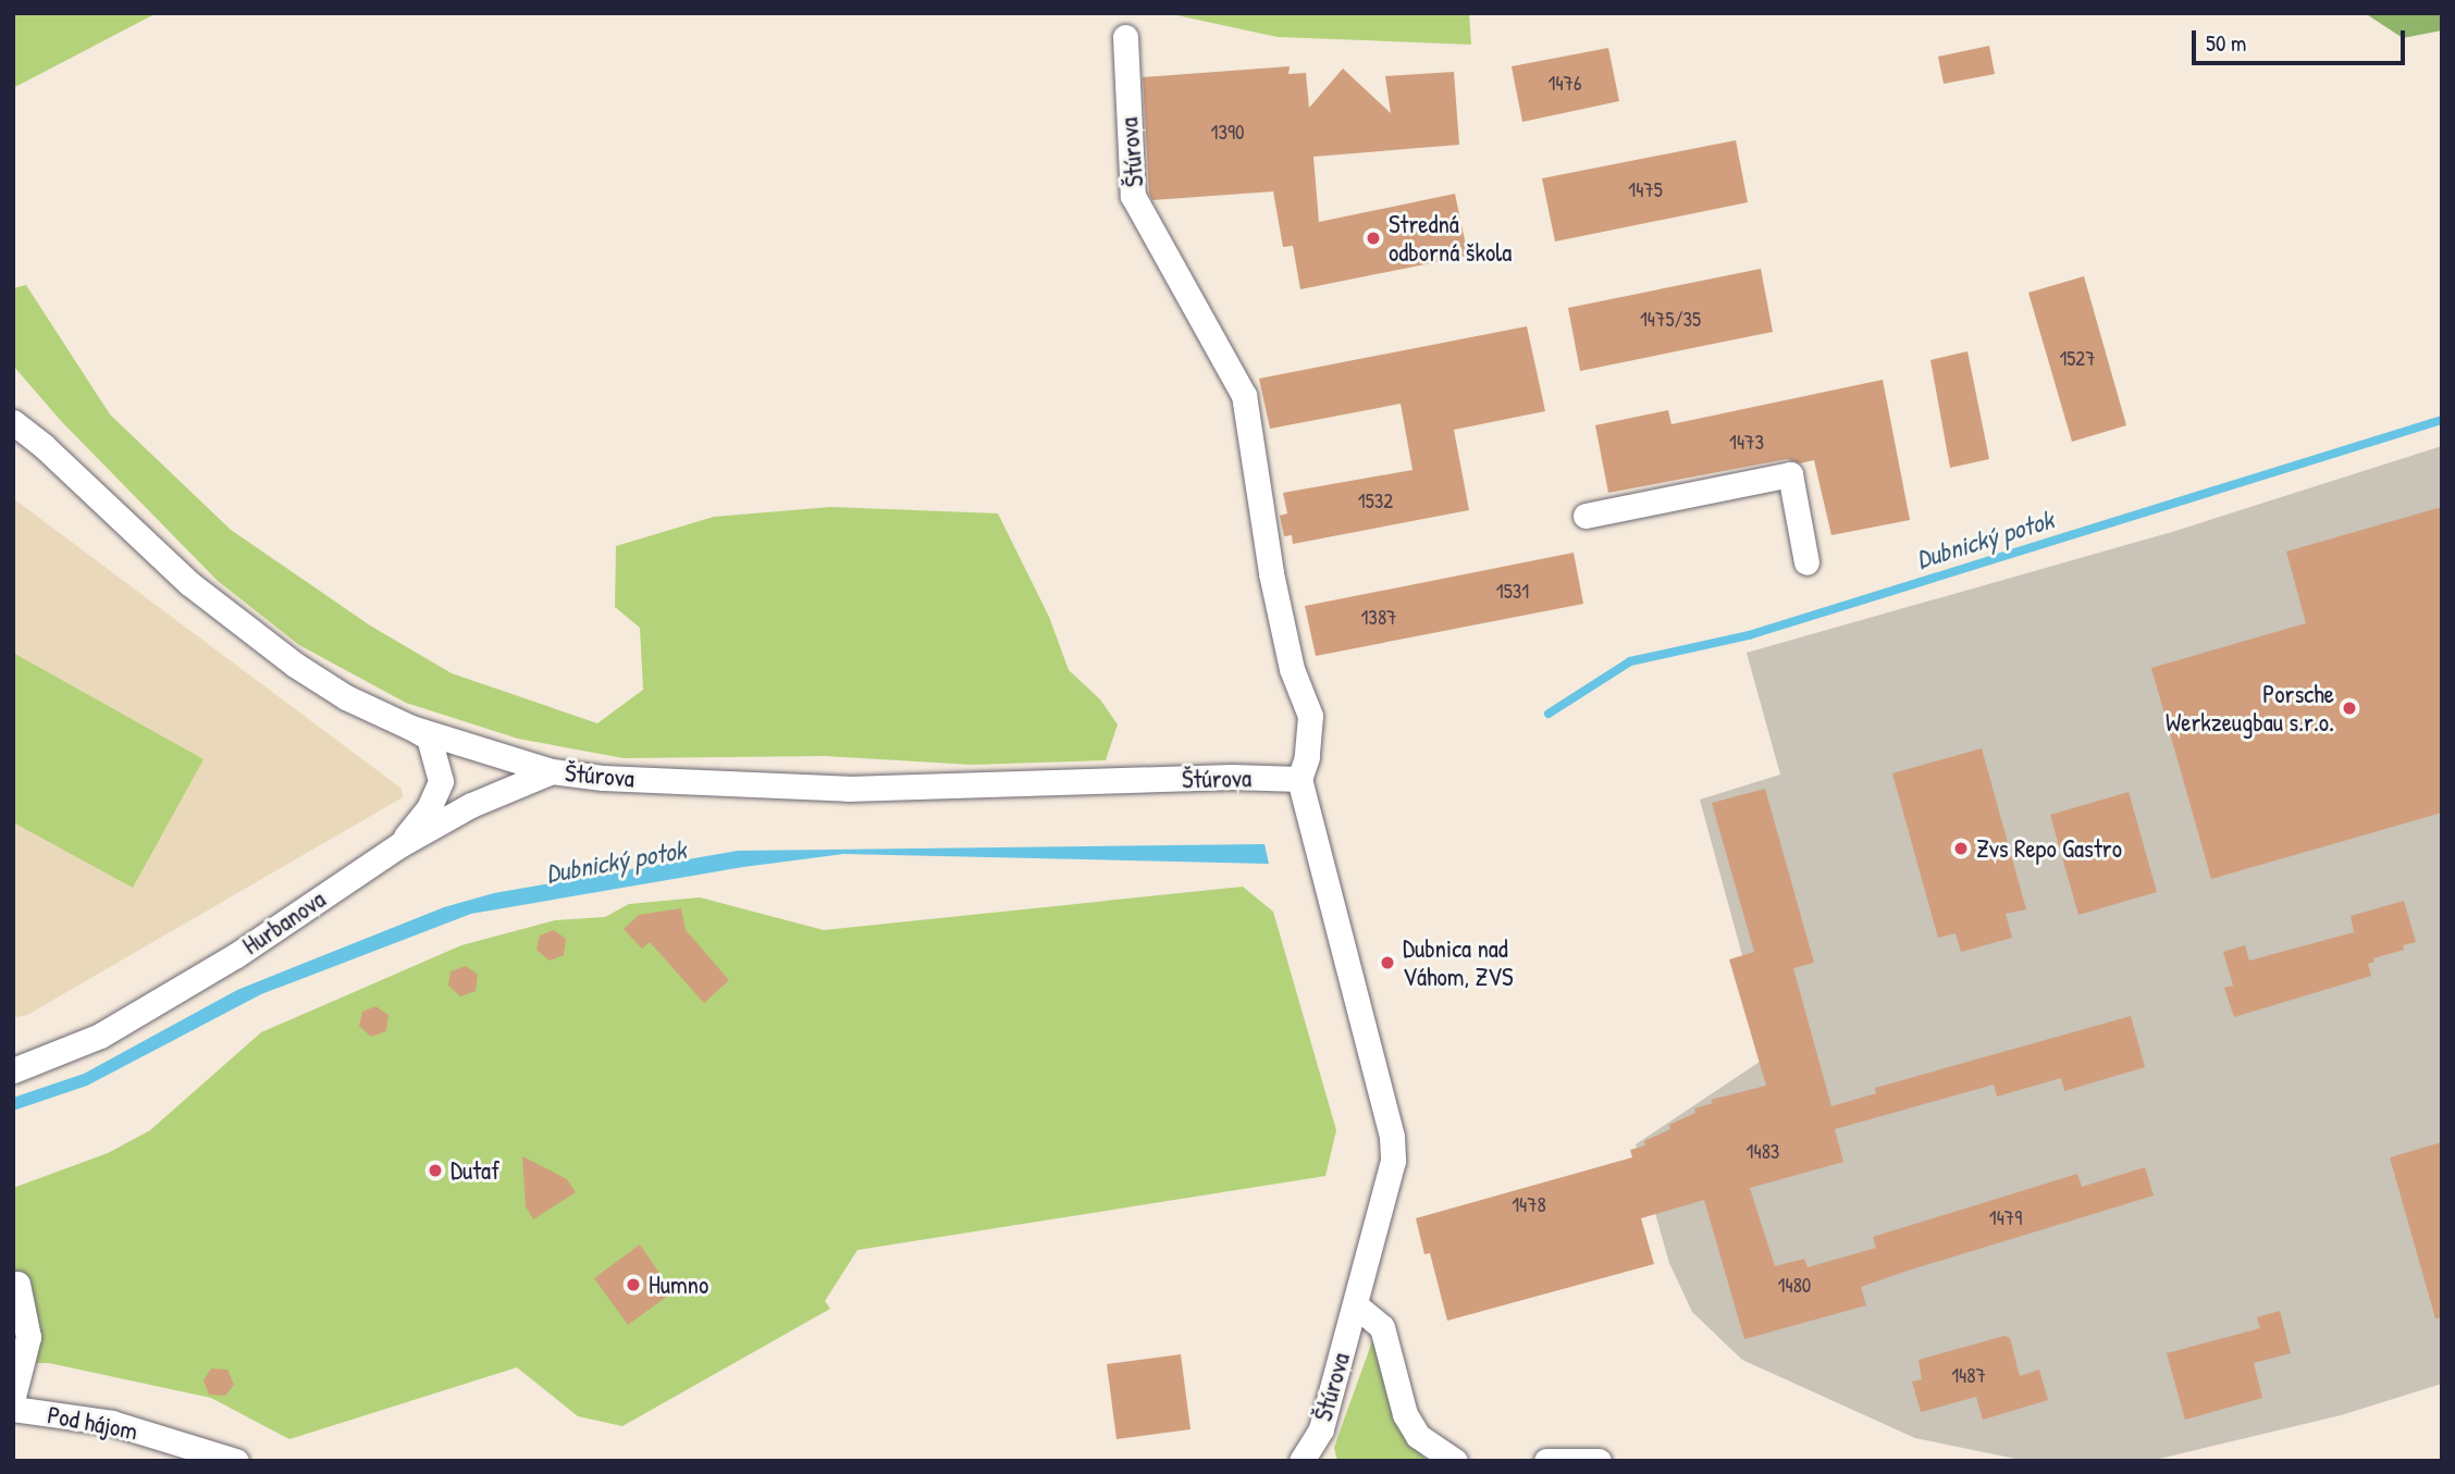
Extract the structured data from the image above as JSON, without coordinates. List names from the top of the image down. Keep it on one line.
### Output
{"streets":{"street":["Štúrova","Hurbanova","Pod hájom"]},"crossings":[["Štúrova","Hurbanova"]],"water":["Dubnický potok"],"places":["Stredná odborná škola","Porsche Werkzeugbau s.r.o.","Zvs Repo Gastro","Dubnica nad Váhom, ZVS","Dutaf","Humno"],"house_numbers":["1476","1390","1475","1475/35","1527","1473","1532","1531","1387","1483","1478","1479","1480","1487"],"scale_bar":"50 m"}
